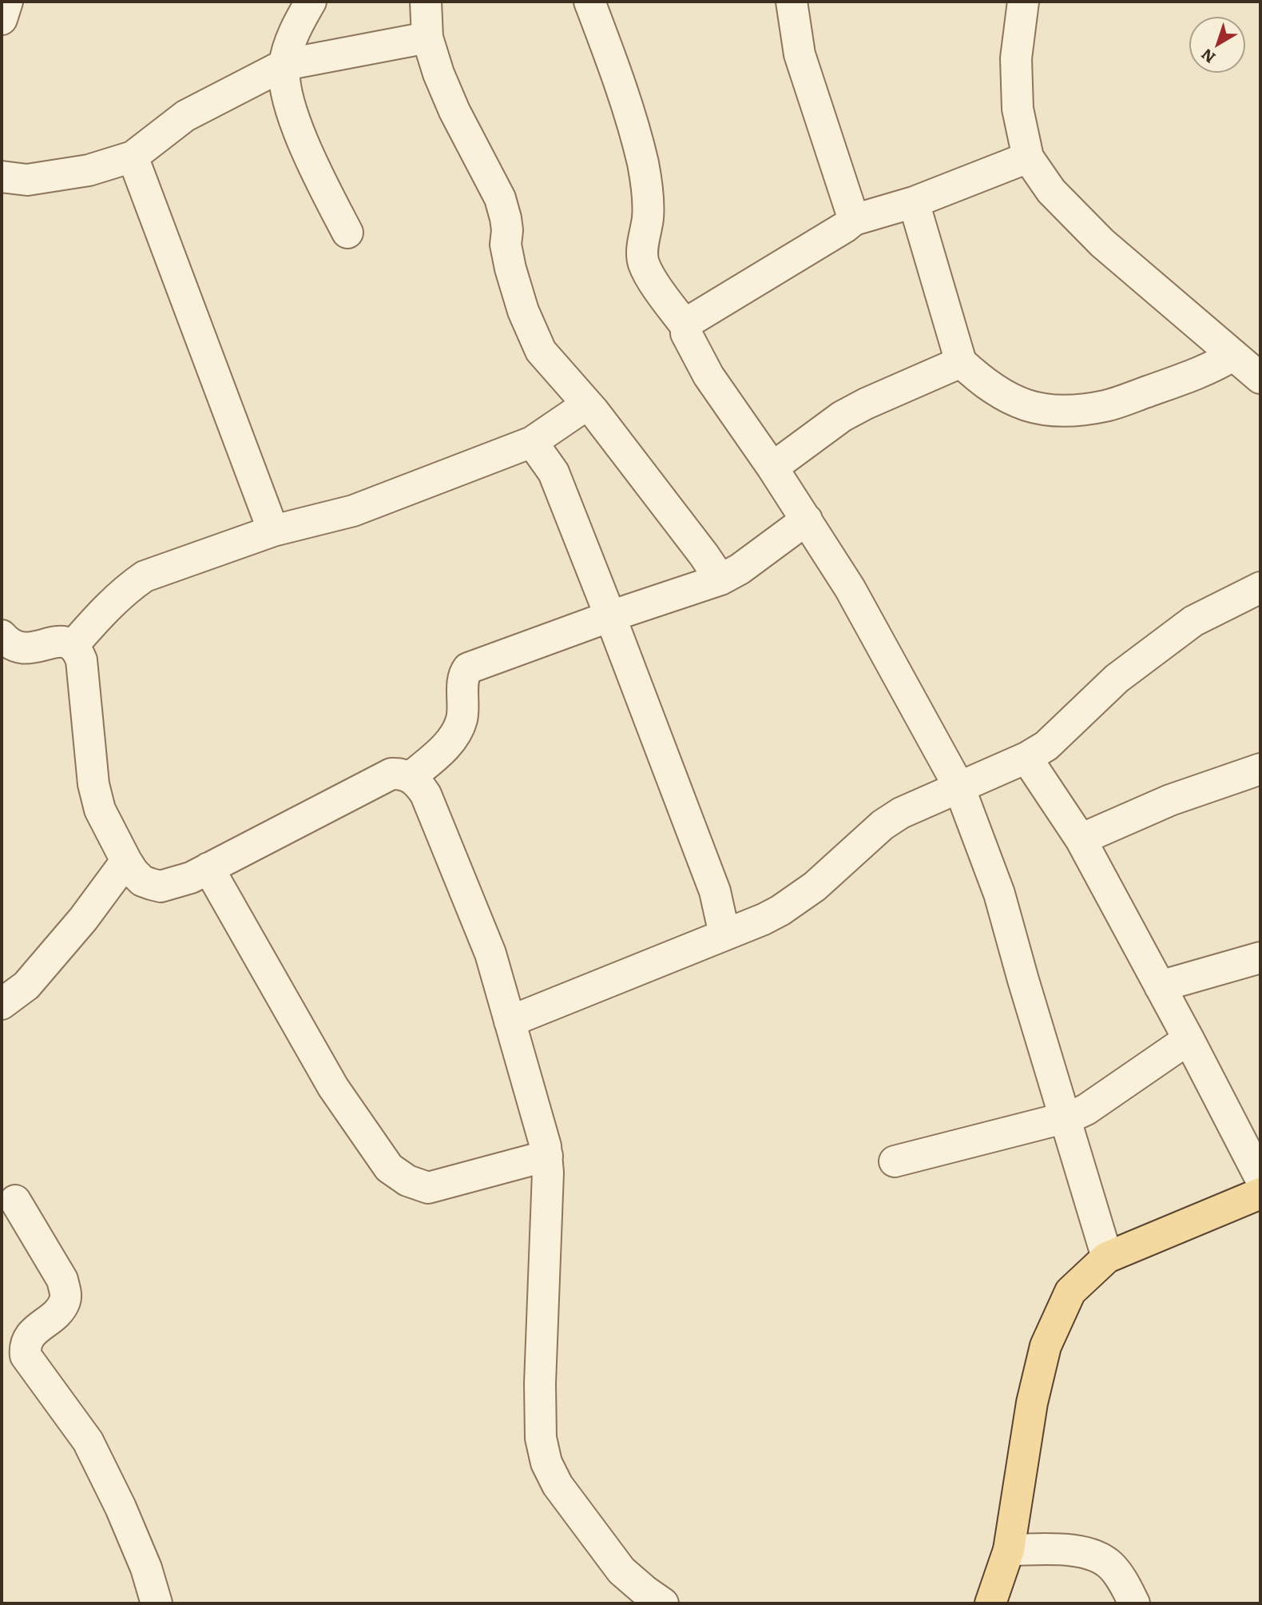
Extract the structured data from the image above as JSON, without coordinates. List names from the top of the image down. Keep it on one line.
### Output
{"north":"bottom left"}
